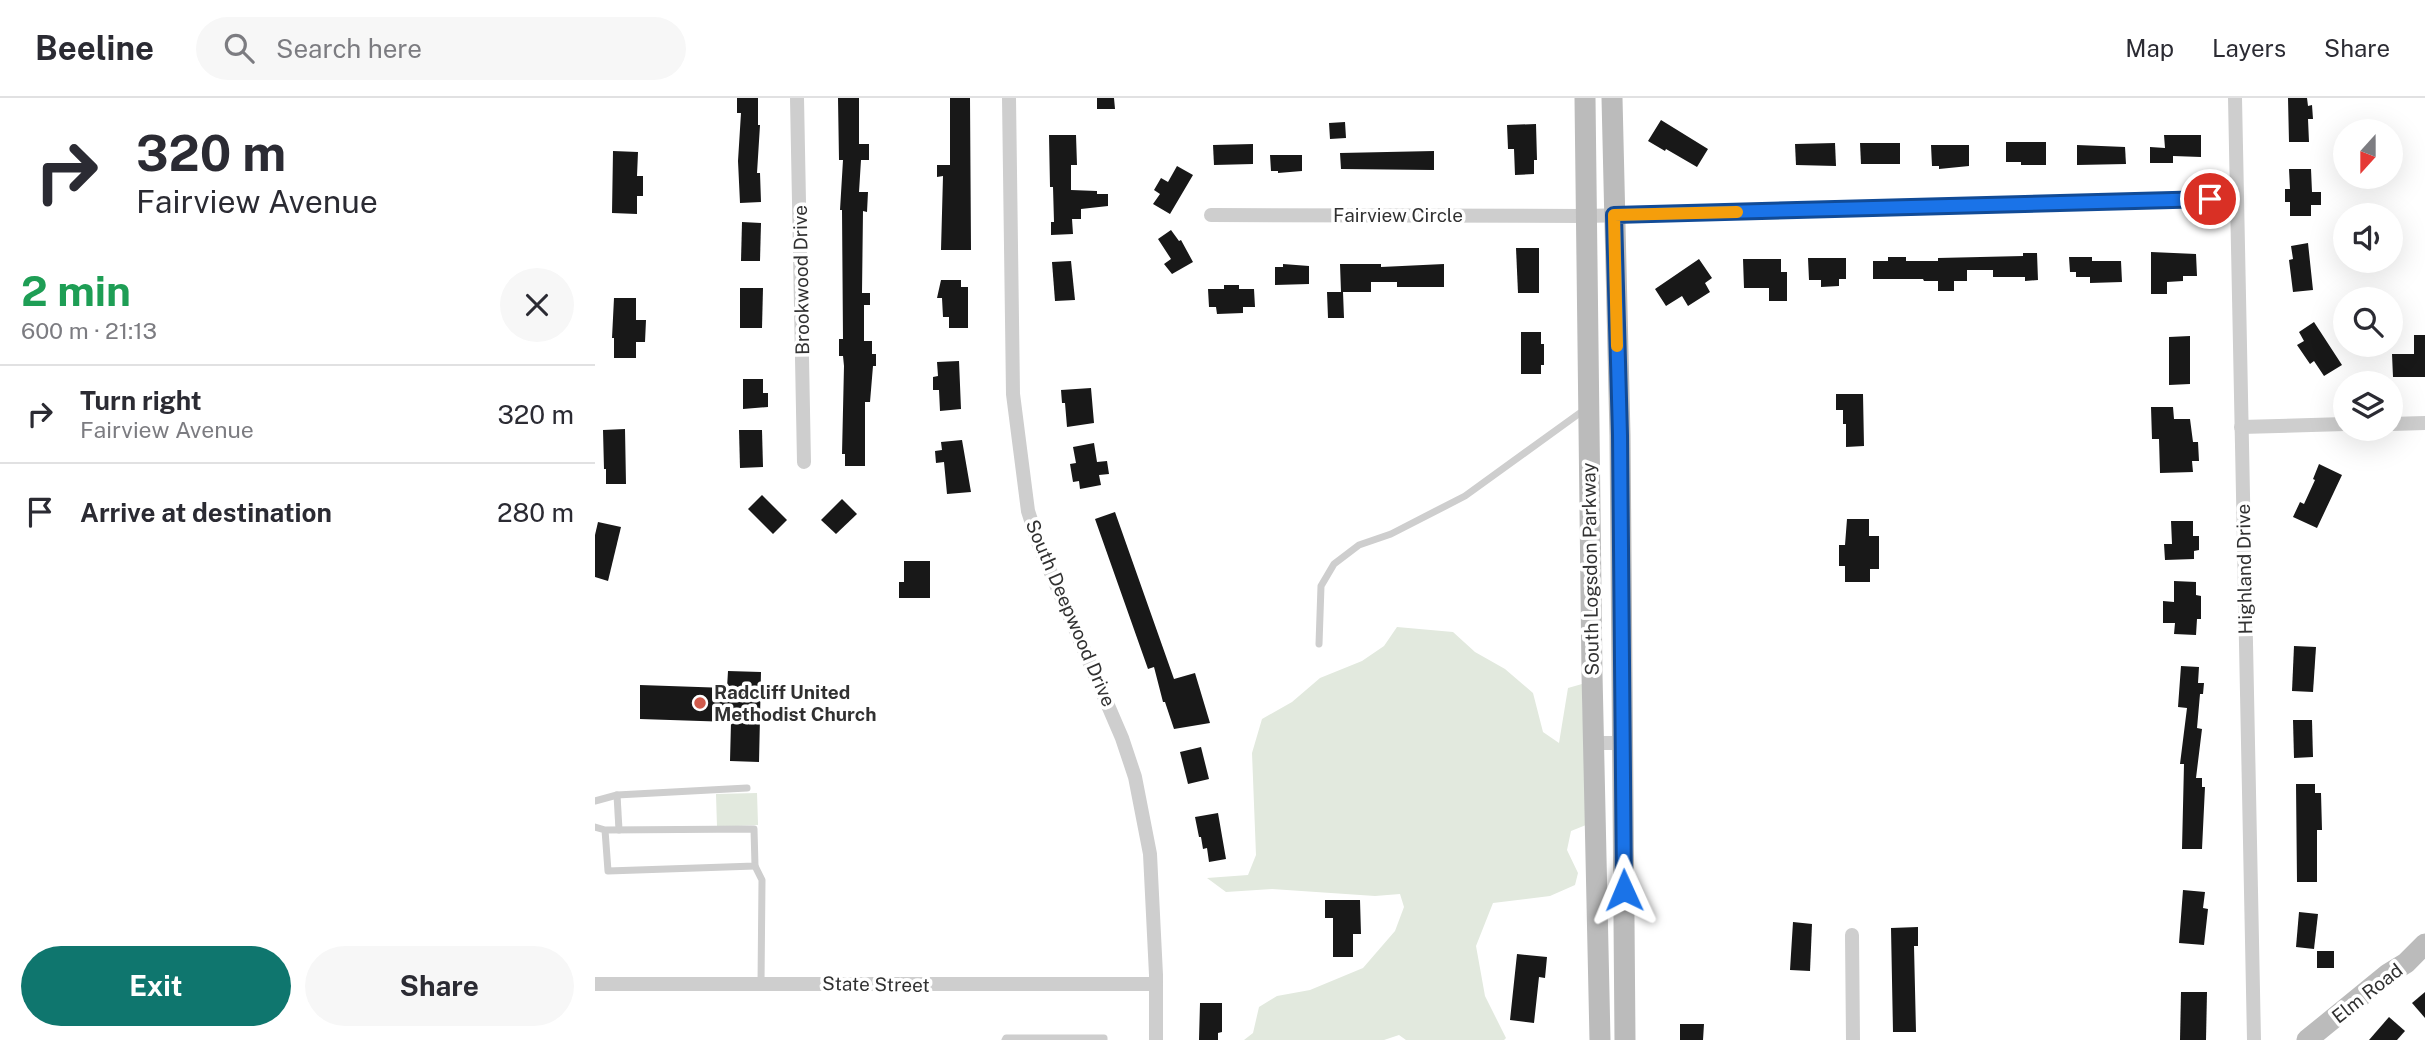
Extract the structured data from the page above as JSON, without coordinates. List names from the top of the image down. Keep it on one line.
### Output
{"streets":{"main road":["South Logsdon Parkway","Elm Road"],"street":["Fairview Circle","Brookwood Drive","Highland Drive","South Deepwood Drive","State Street"]},"crossings":[["Fairview Circle","South Logsdon Parkway"],["Fairview Circle","Highland Drive"],["South Deepwood Drive","State Street"]],"places":["Radcliff United Methodist Church"],"north":"bottom","page":{"header":"Beeline","search":"Search here","nav":["Map","Layers","Share"],"turn":["320 m","Fairview Avenue"],"heading":["2 min","600 m · 21:13"],"list":[{"name":"Turn right","note":"Fairview Avenue","value":"320 m"},{"name":"Arrive at destination","value":"280 m"}],"buttons":["Exit","Share"]}}
